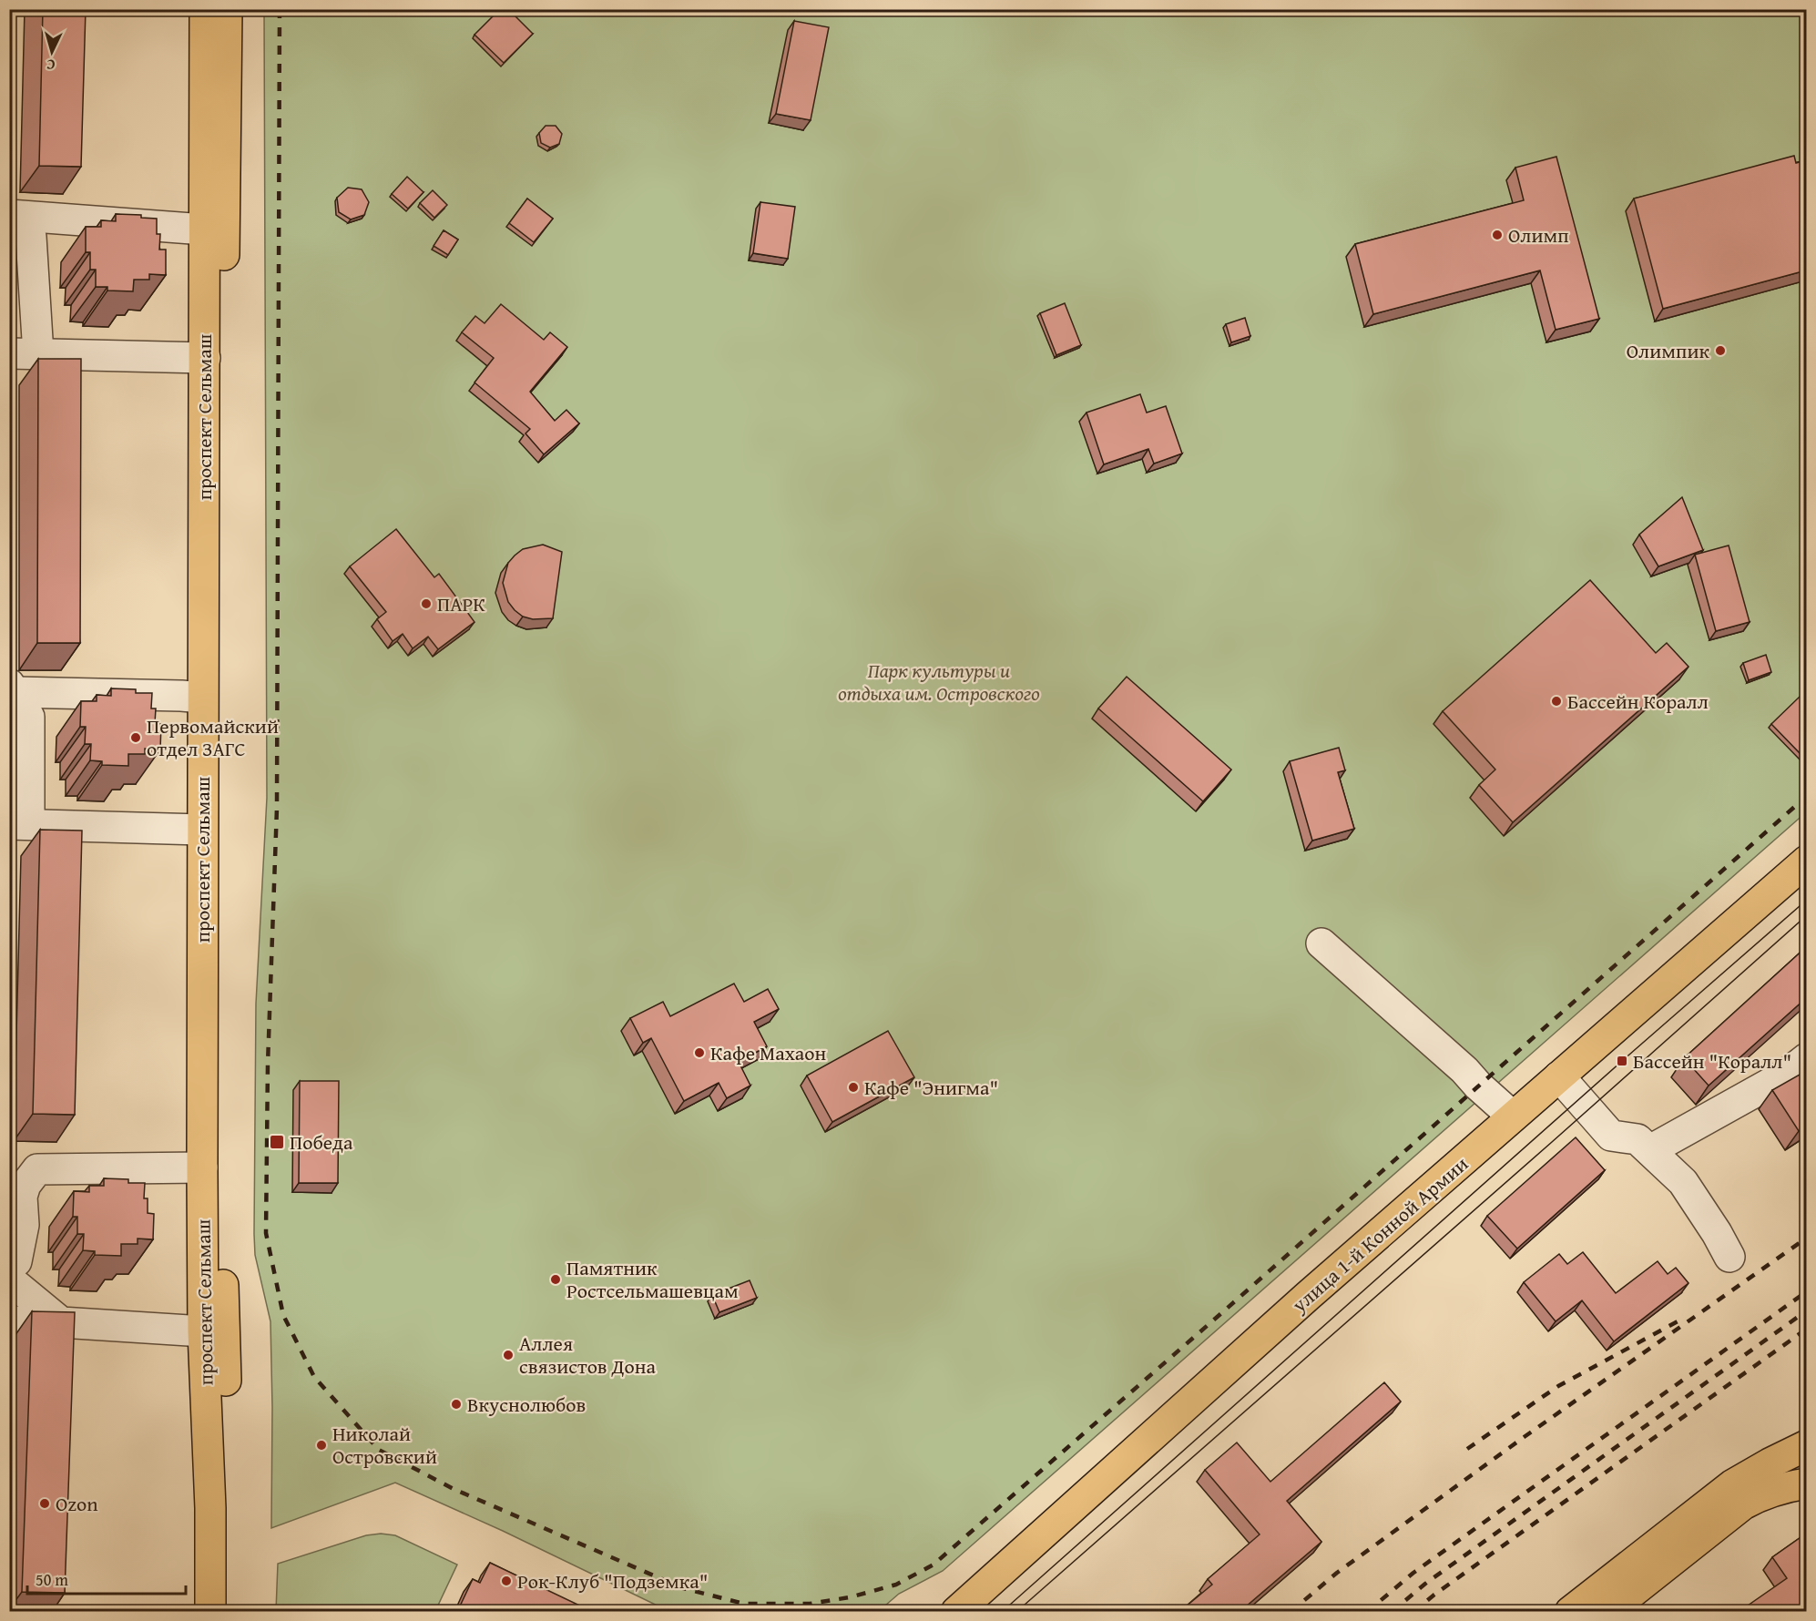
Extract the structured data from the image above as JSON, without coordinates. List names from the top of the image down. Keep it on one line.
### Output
{"streets":{"main road":["проспект Сельмаш","улица 1-й Конной Армии"]},"parks":["Парк культуры и отдыха им. Островского"],"places":{"other":["Олимп","Олимпик","ПАРК","Бассейн Коралл","Первомайский отдел ЗАГС","Кафе Махаон","Кафе \"Энигма\"","Памятник Ростсельмашевцам","Аллея связистов Дона","Вкуснолюбов","Николай Островский","Ozon","Рок-Клуб \"Подземка\""],"transit":["Бассейн \"Коралл\"","Победа"]},"scale_bar":"50 m","north":"bottom"}
